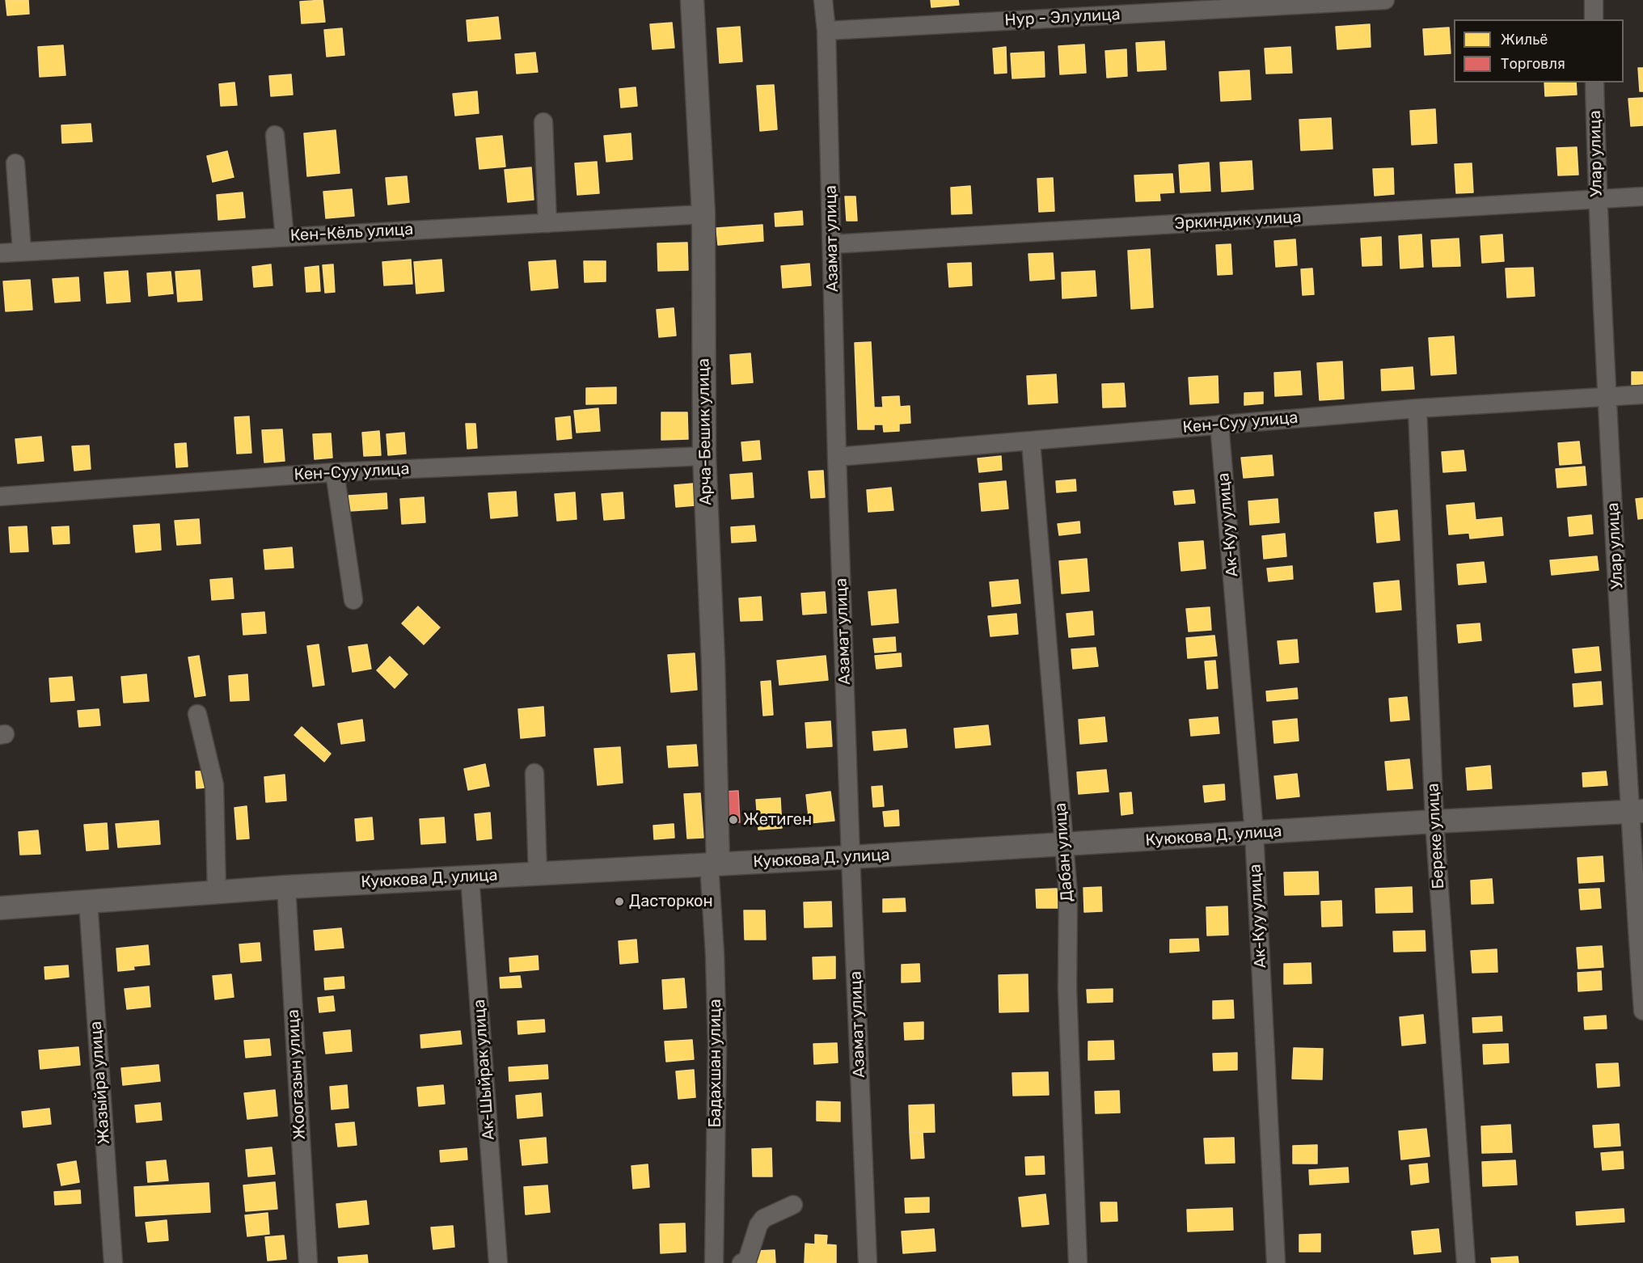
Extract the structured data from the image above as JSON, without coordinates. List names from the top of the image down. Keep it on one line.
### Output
{"streets":{"street":["Нур - Эл улица","Улар улица","Эркиндик улица","Кен-Кёль улица","Азамат улица","Кен-Суу улица","Арча-Бешик улица","Ак-Куу улица","Куюкова Д. улица","Береке улица","Дабан улица","Бадахшан улица","Ак-Шыйрак улица","Жоогазын улица","Жазыйра улица"]},"crossings":[["Нур - Эл улица","Азамат улица"],["Улар улица","Эркиндик улица"],["Улар улица","Кен-Суу улица"],["Улар улица","Куюкова Д. улица"],["Эркиндик улица","Азамат улица"],["Кен-Кёль улица","Арча-Бешик улица"],["Азамат улица","Кен-Суу улица"],["Азамат улица","Куюкова Д. улица"],["Кен-Суу улица","Арча-Бешик улица"],["Кен-Суу улица","Ак-Куу улица"],["Кен-Суу улица","Береке улица"],["Кен-Суу улица","Дабан улица"],["Арча-Бешик улица","Куюкова Д. улица"],["Арча-Бешик улица","Бадахшан улица"],["Ак-Куу улица","Куюкова Д. улица"],["Куюкова Д. улица","Береке улица"],["Куюкова Д. улица","Дабан улица"],["Куюкова Д. улица","Бадахшан улица"],["Куюкова Д. улица","Ак-Шыйрак улица"],["Куюкова Д. улица","Жоогазын улица"],["Куюкова Д. улица","Жазыйра улица"]],"places":["Жетиген","Дасторкон"],"legend":["Жильё","Торговля"]}
